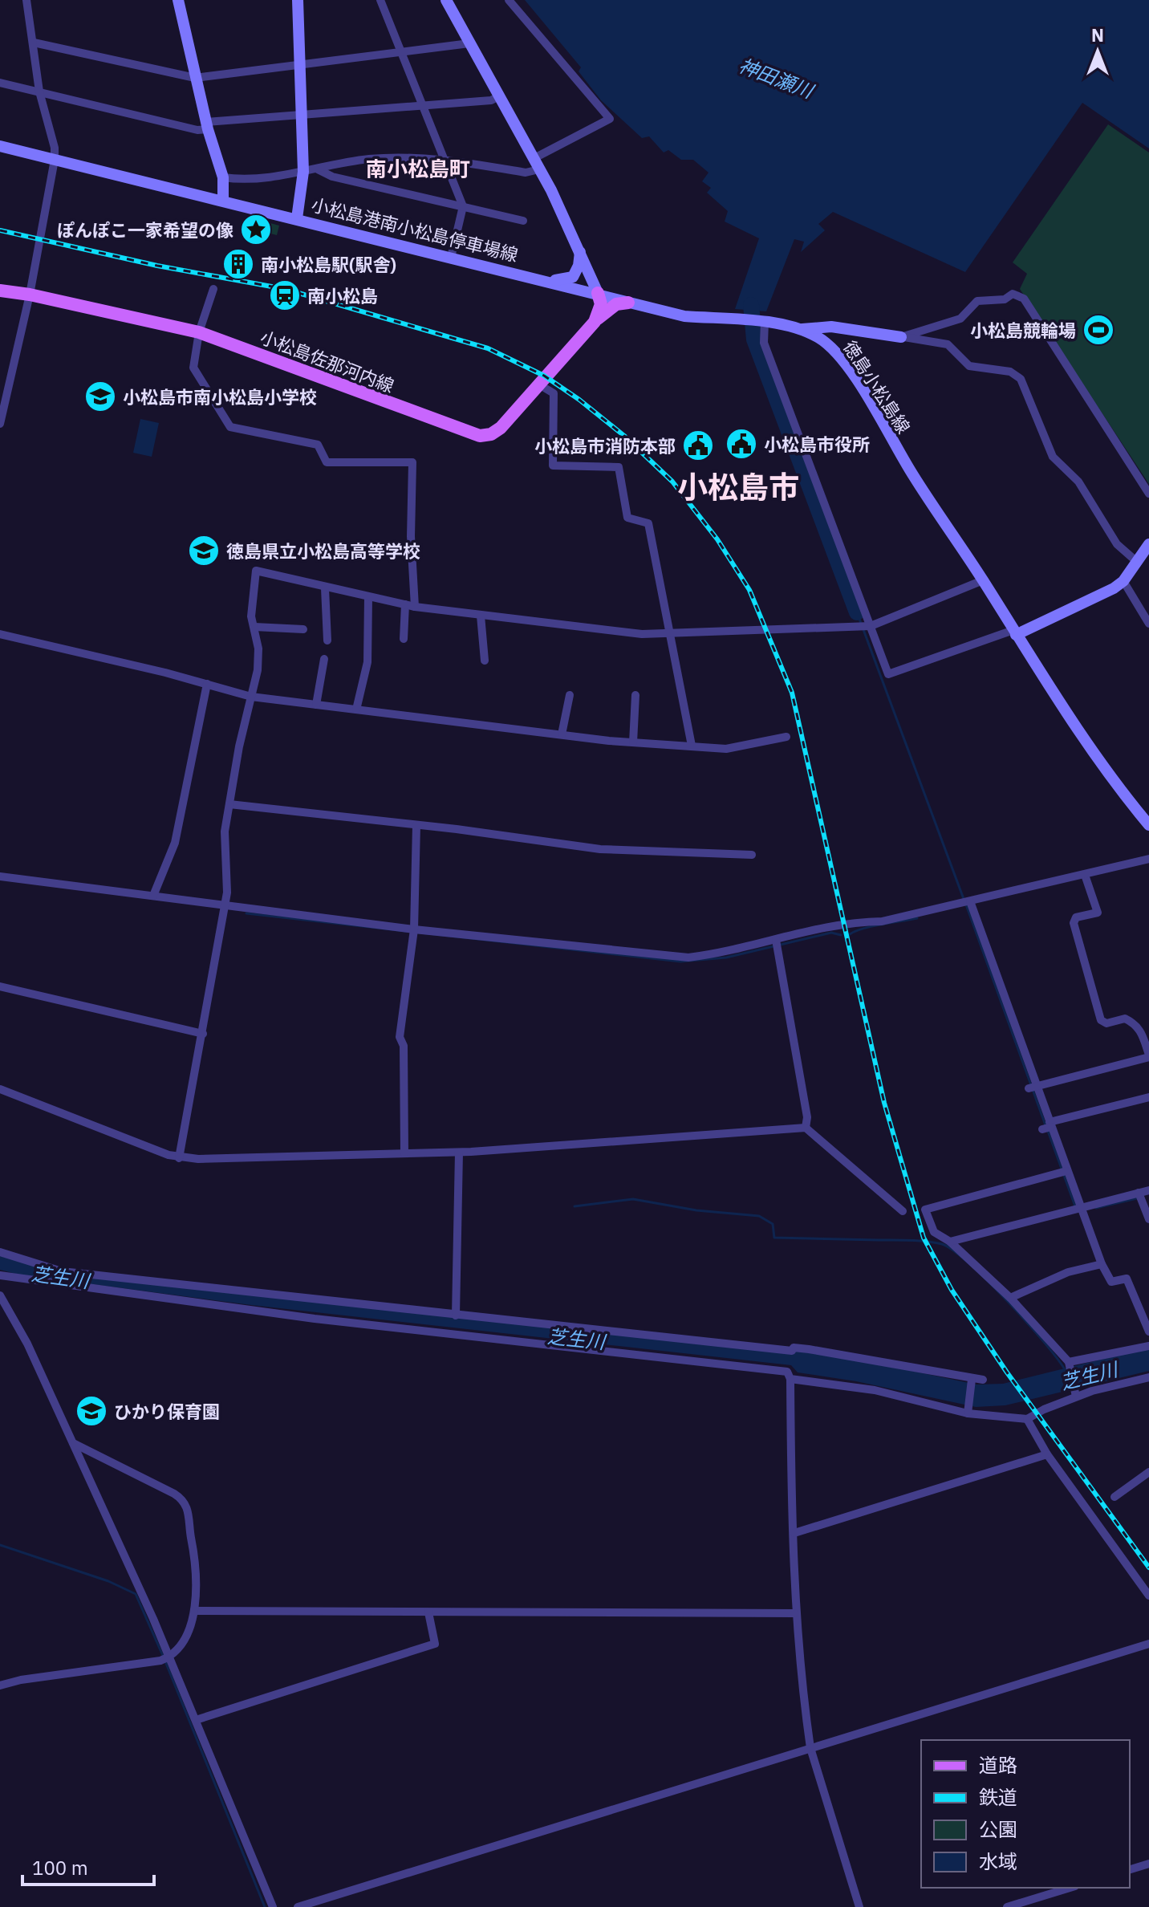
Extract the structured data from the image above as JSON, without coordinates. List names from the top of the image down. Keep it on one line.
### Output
{"streets":{"main road":["小松島港南小松島停車場線","小松島佐那河内線","徳島小松島線"]},"crossings":[["小松島港南小松島停車場線","徳島小松島線"],["小松島佐那河内線","徳島小松島線"]],"districts":["南小松島町","小松島市"],"water":["神田瀬川","芝生川"],"places":{"place":["ぽんぽこ一家希望の像"],"building":["南小松島駅(駅舎)"],"station":["南小松島"],"sports":["小松島競輪場"],"school or university":["小松島市南小松島小学校","徳島県立小松島高等学校","ひかり保育園"],"public building":["小松島市役所","小松島市消防本部"]},"legend":["道路","鉄道","公園","水域"],"scale_bar":"100 m","north":"top"}
